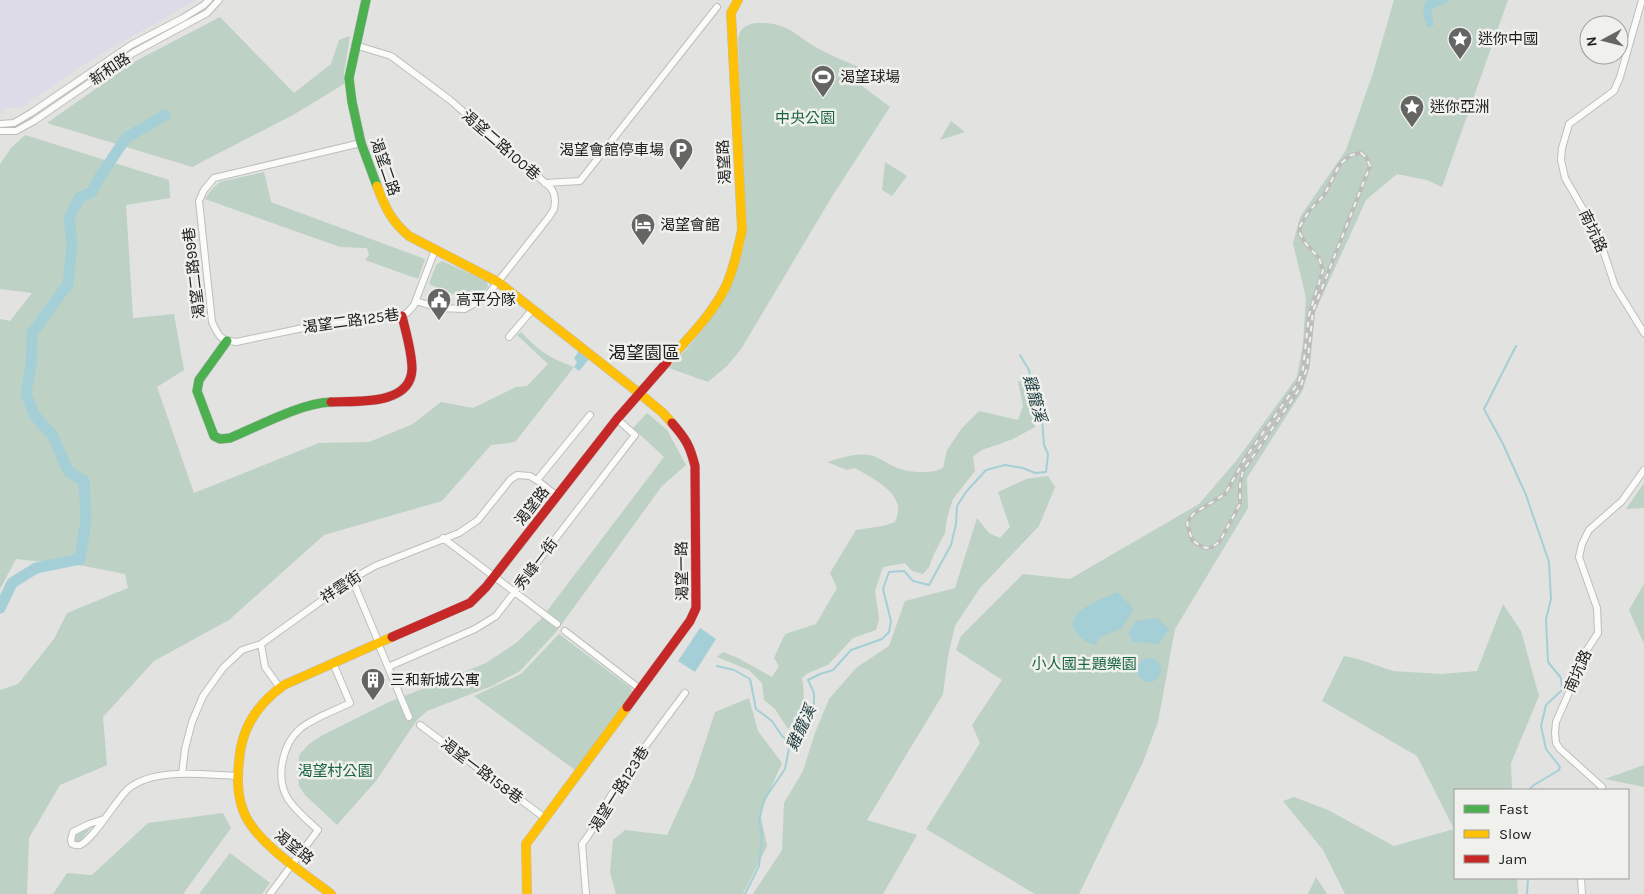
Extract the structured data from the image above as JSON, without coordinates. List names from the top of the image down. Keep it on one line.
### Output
{"streets":{"street":["新和路","渴望二路100巷","渴望路","渴望二路","南坑路","渴望二路99巷","渴望二路125巷","秀峰一街","渴望一路","祥雲街","渴望一路158巷","渴望一路123巷"]},"crossings":[["渴望二路100巷","渴望二路"],["渴望二路100巷","渴望二路125巷"],["渴望二路100巷","渴望一路"],["渴望路","秀峰一街"],["渴望路","渴望一路"],["渴望二路","渴望二路99巷"],["渴望二路","渴望二路125巷"],["渴望二路","渴望一路"],["渴望二路99巷","渴望二路125巷"],["渴望一路","渴望一路158巷"]],"districts":["渴望園區"],"water":["雞籠溪"],"parks":["中央公園","小人國主題樂園","渴望村公園"],"places":{"place":["迷你中國","迷你亞洲"],"sports":["渴望球場"],"parking":["渴望會館停車場"],"hotel":["渴望會館"],"public building":["高平分隊"],"building":["三和新城公寓"]},"legend":["Fast","Slow","Jam"],"north":"left"}
